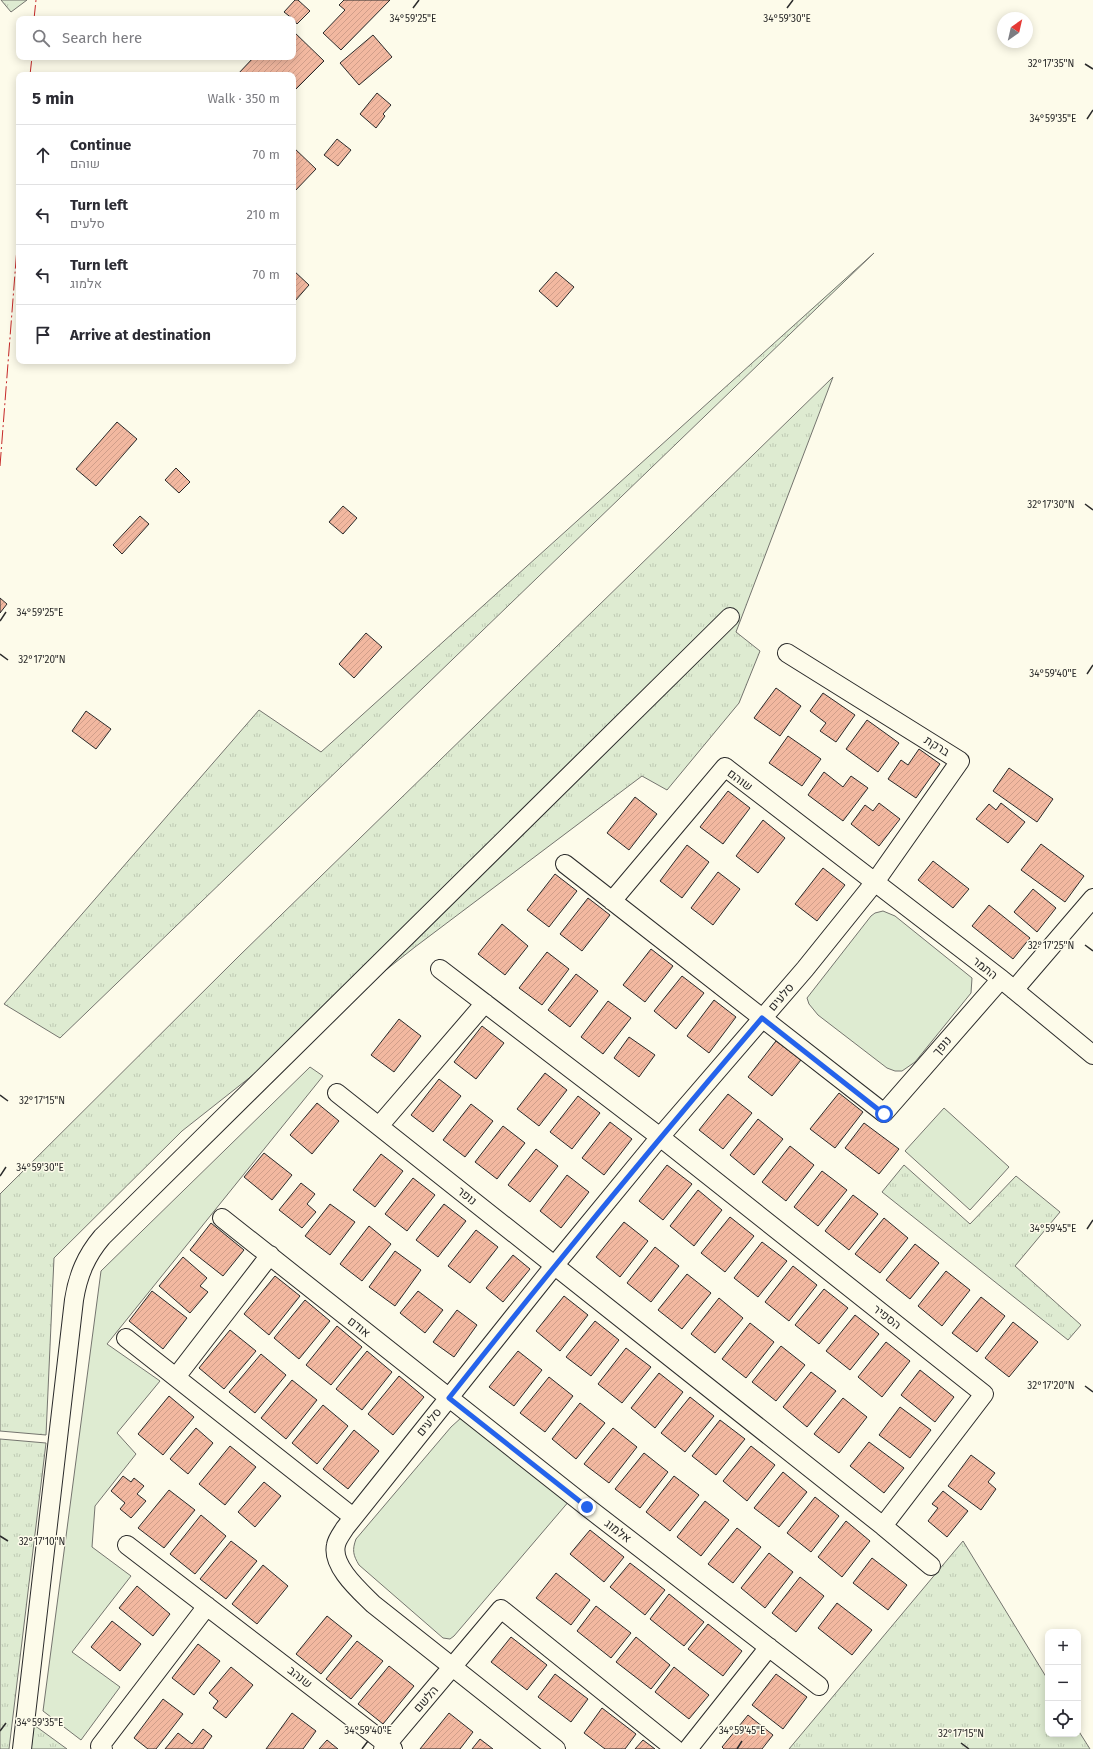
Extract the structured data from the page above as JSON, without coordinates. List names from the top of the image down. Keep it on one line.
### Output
{"streets":{"street":["ברקת","שוהם","התמר","סלעים","נופך","נופר","הספיר","אודם","אלמוג","שנהב","הלשם"]},"crossings":[["ברקת","שוהם"],["ברקת","התמר"],["ברקת","סלעים"],["שוהם","התמר"],["שוהם","סלעים"],["התמר","סלעים"],["התמר","נופך"],["סלעים","נופך"],["סלעים","נופר"],["סלעים","הספיר"],["סלעים","אודם"],["סלעים","אלמוג"],["סלעים","הלשם"],["אודם","אלמוג"],["שנהב","הלשם"]],"north":"top right","page":{"search":"Search here","heading":["5 min","Walk · 350 m"],"list":[["Continue","שוהם","70 m"],["Turn left","סלעים","210 m"],["Turn left","אלמוג","70 m"],"Arrive at destination"],"map_buttons":["+","−"]},"coordinates":["34°59'30\"E","34°59'25\"E","32°17'35\"N","34°59'35\"E","32°17'30\"N","32°17'20\"N","34°59'40\"E","32°17'25\"N","32°17'15\"N","34°59'45\"E","32°17'10\"N"]}
